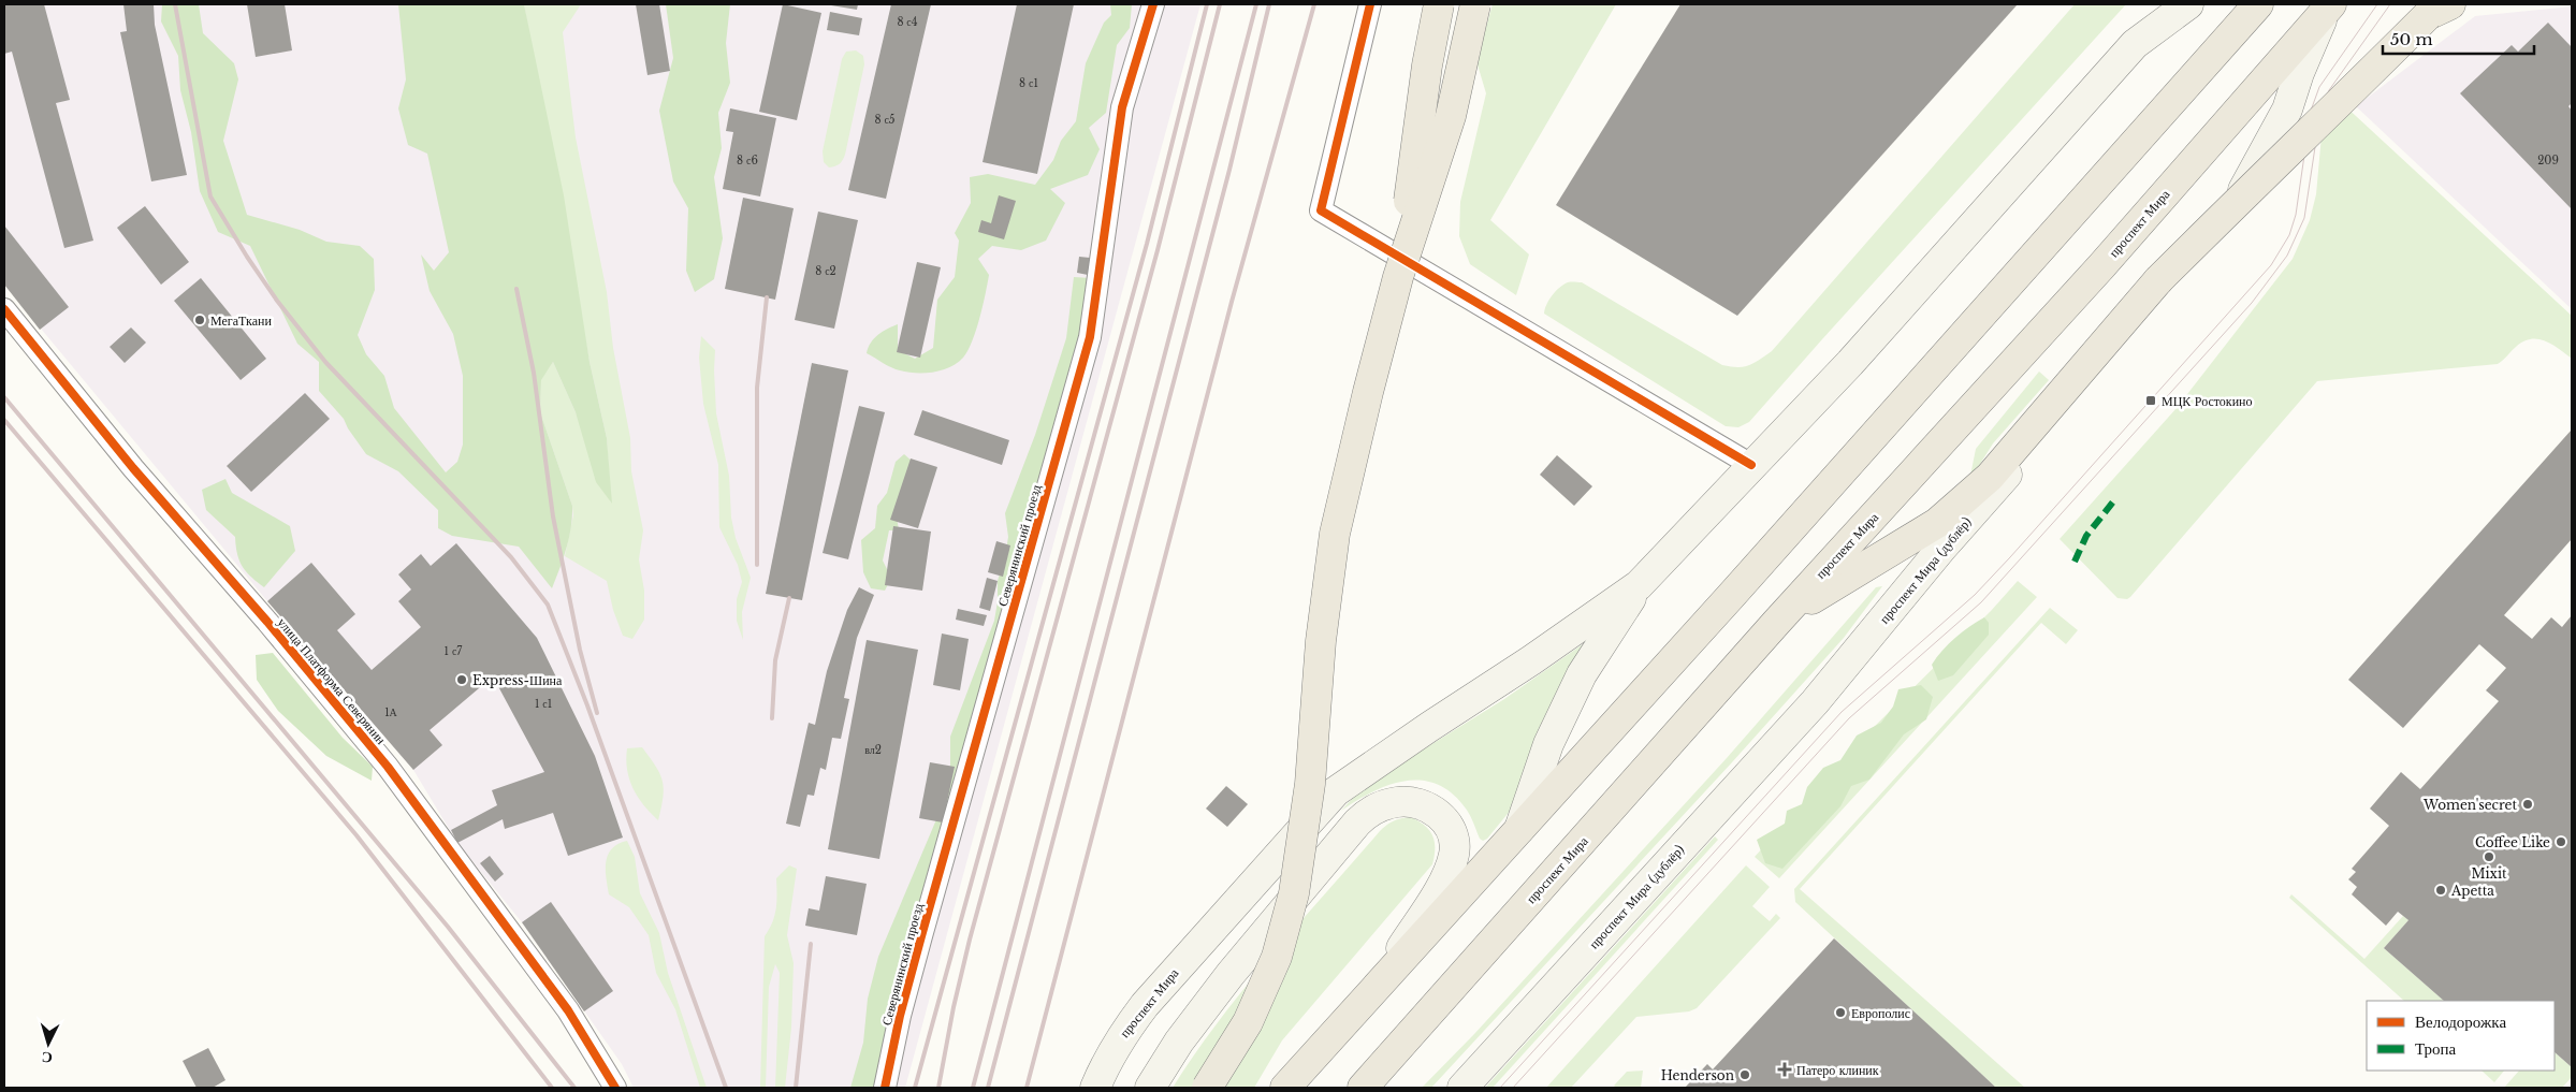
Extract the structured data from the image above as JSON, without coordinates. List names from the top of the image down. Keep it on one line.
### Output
{"streets":{"main road":["проспект Мира","проспект Мира (дублёр)"],"street":["Северянинский проезд","улица Платформа Северянин"]},"crossings":[["проспект Мира","проспект Мира (дублёр)"]],"places":{"other":["МегаТкани","Express-Шина","Women'secret","Coffee Like","Mixit","Apetta","Европолис","Henderson"],"transit":["МЦК Ростокино"],"health":["Патеро клиник"]},"house_numbers":["8 с4","8 с1","8 с5","8 с6","209","8 с2","1 с7","1 с1","1А","вл2"],"legend":["Велодорожка","Тропа"],"scale_bar":"50 m","north":"bottom"}
